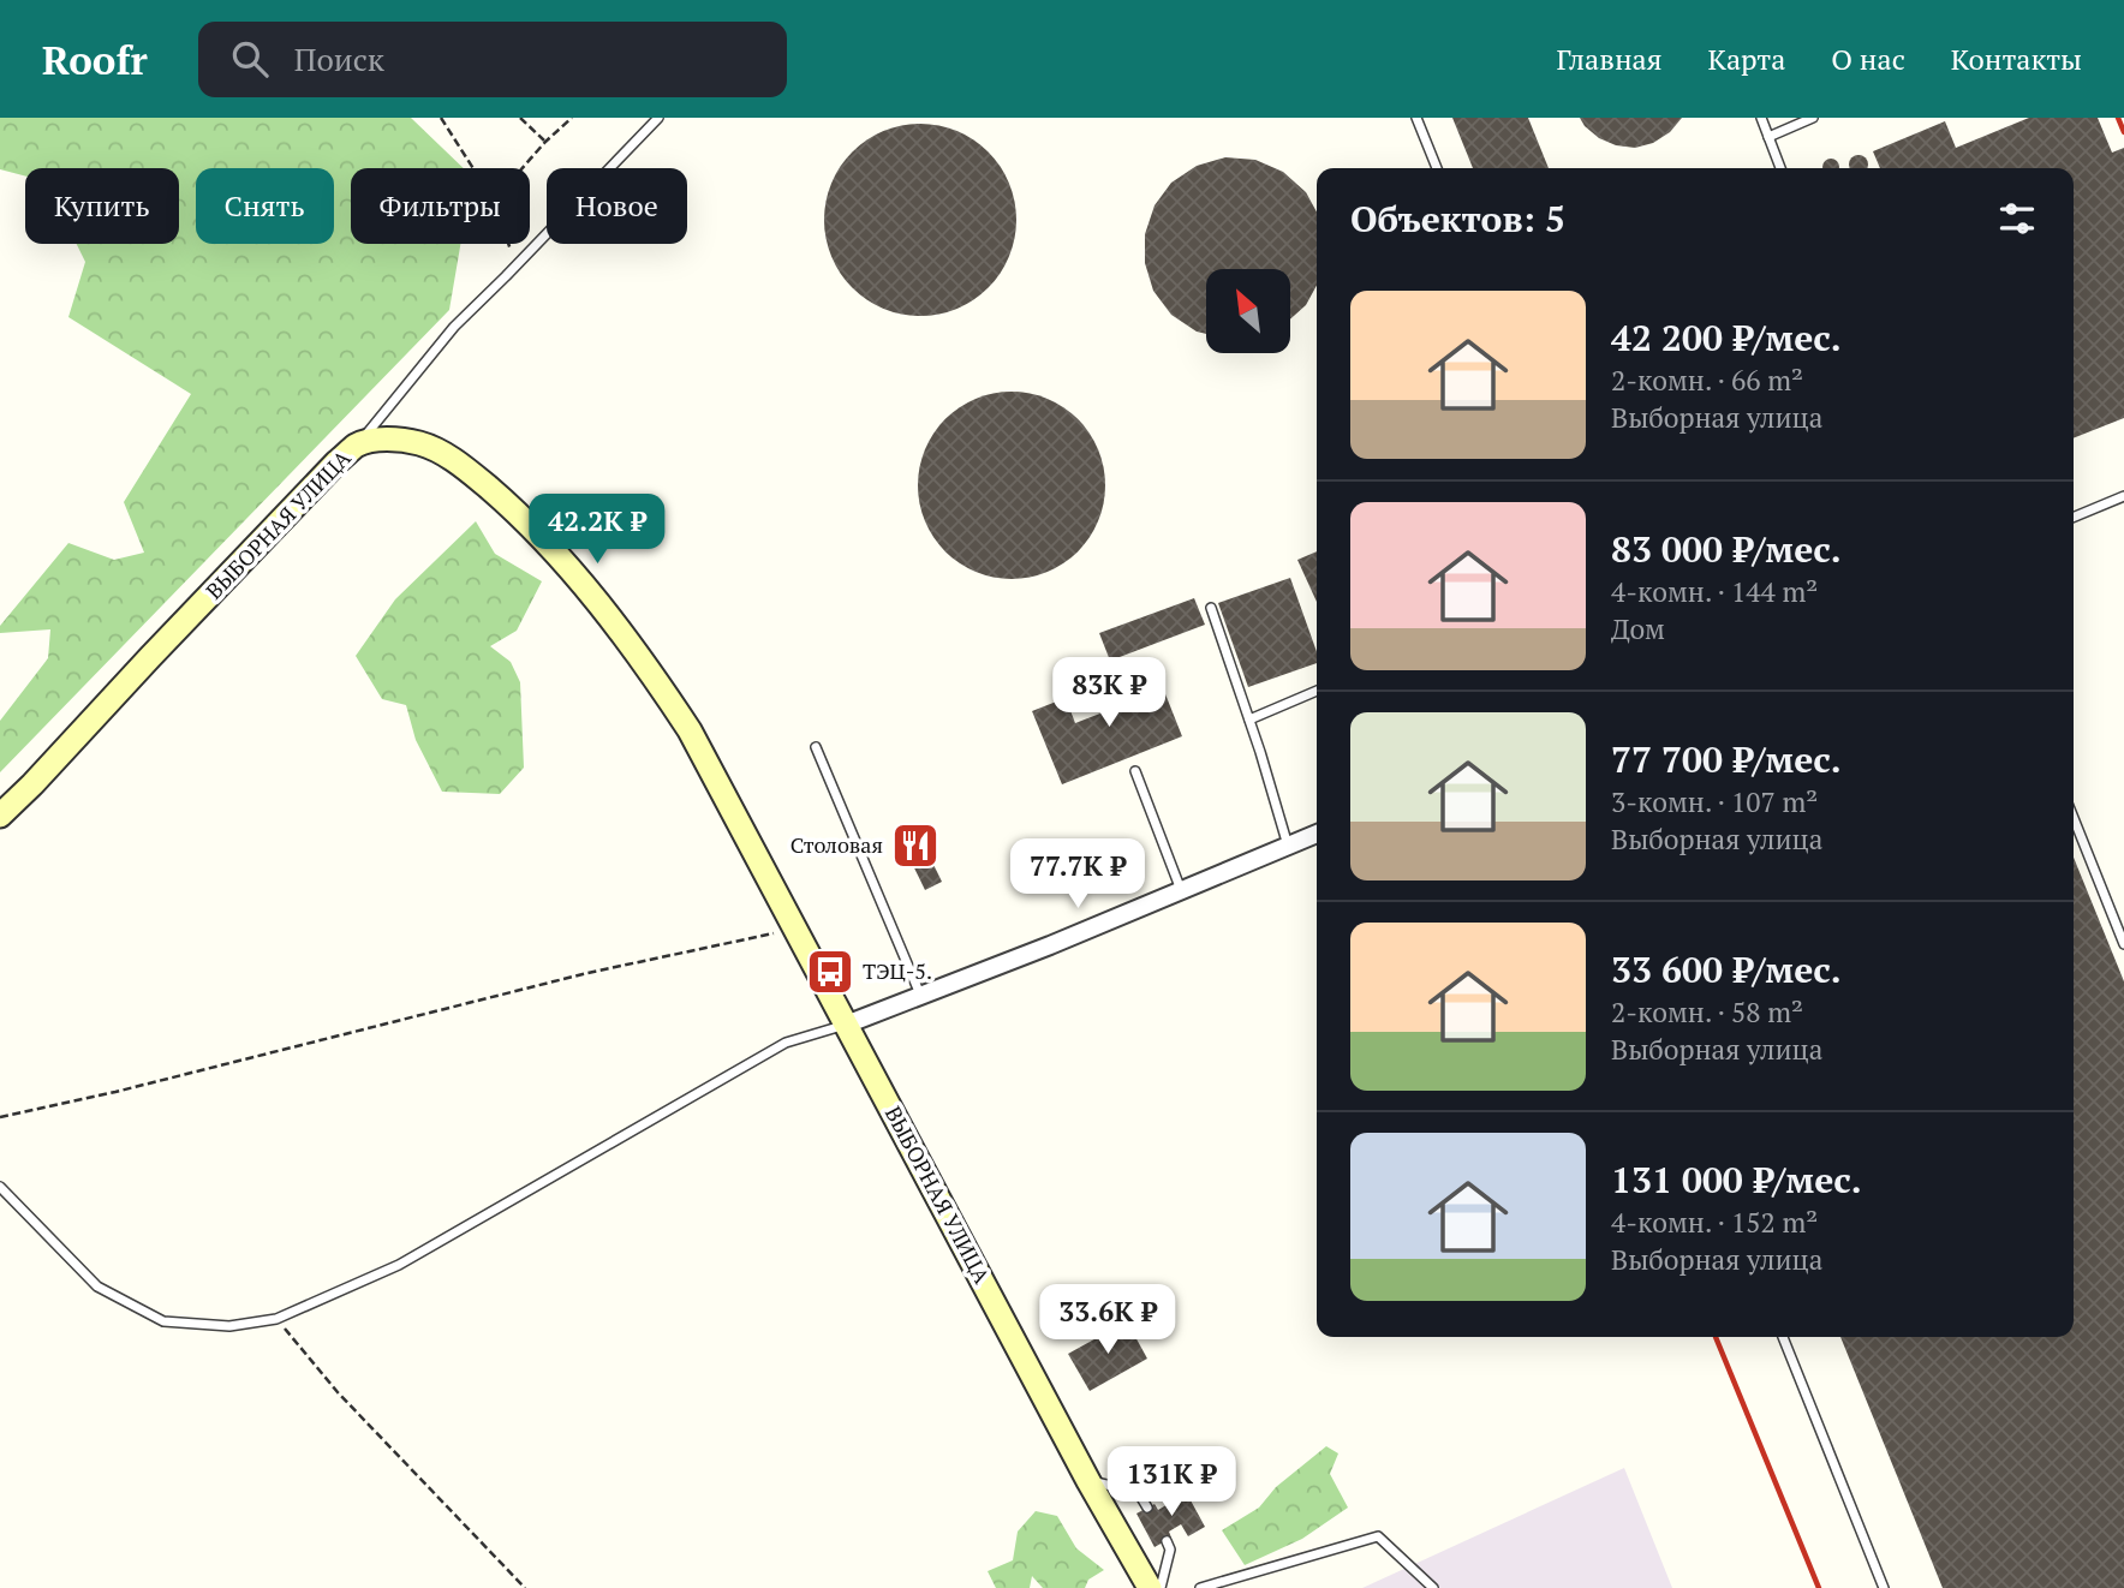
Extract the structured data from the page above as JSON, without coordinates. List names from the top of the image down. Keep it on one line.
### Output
{"streets":{"main road":["ВЫБОРНАЯ УЛИЦА"]},"places":{"restaurant":["Столовая"],"bus stop":["ТЭЦ-5."]},"north":"top left","page":{"header":"Roofr","search":"Поиск","nav":["Главная","Карта","О нас","Контакты"],"chip":["Купить","Снять","Фильтры","Новое"],"heading":"Объектов: 5","list":[{"name":"42 200 ₽/мес.","note":"2-комн. · 66 m² · Выборная улица"},{"name":"83 000 ₽/мес.","note":"4-комн. · 144 m² · Дом"},{"name":"77 700 ₽/мес.","note":"3-комн. · 107 m² · Выборная улица"},{"name":"33 600 ₽/мес.","note":"2-комн. · 58 m² · Выборная улица"},{"name":"131 000 ₽/мес.","note":"4-комн. · 152 m² · Выборная улица"}],"price":["42.2K ₽","83K ₽","77.7K ₽","33.6K ₽","131K ₽"]}}
